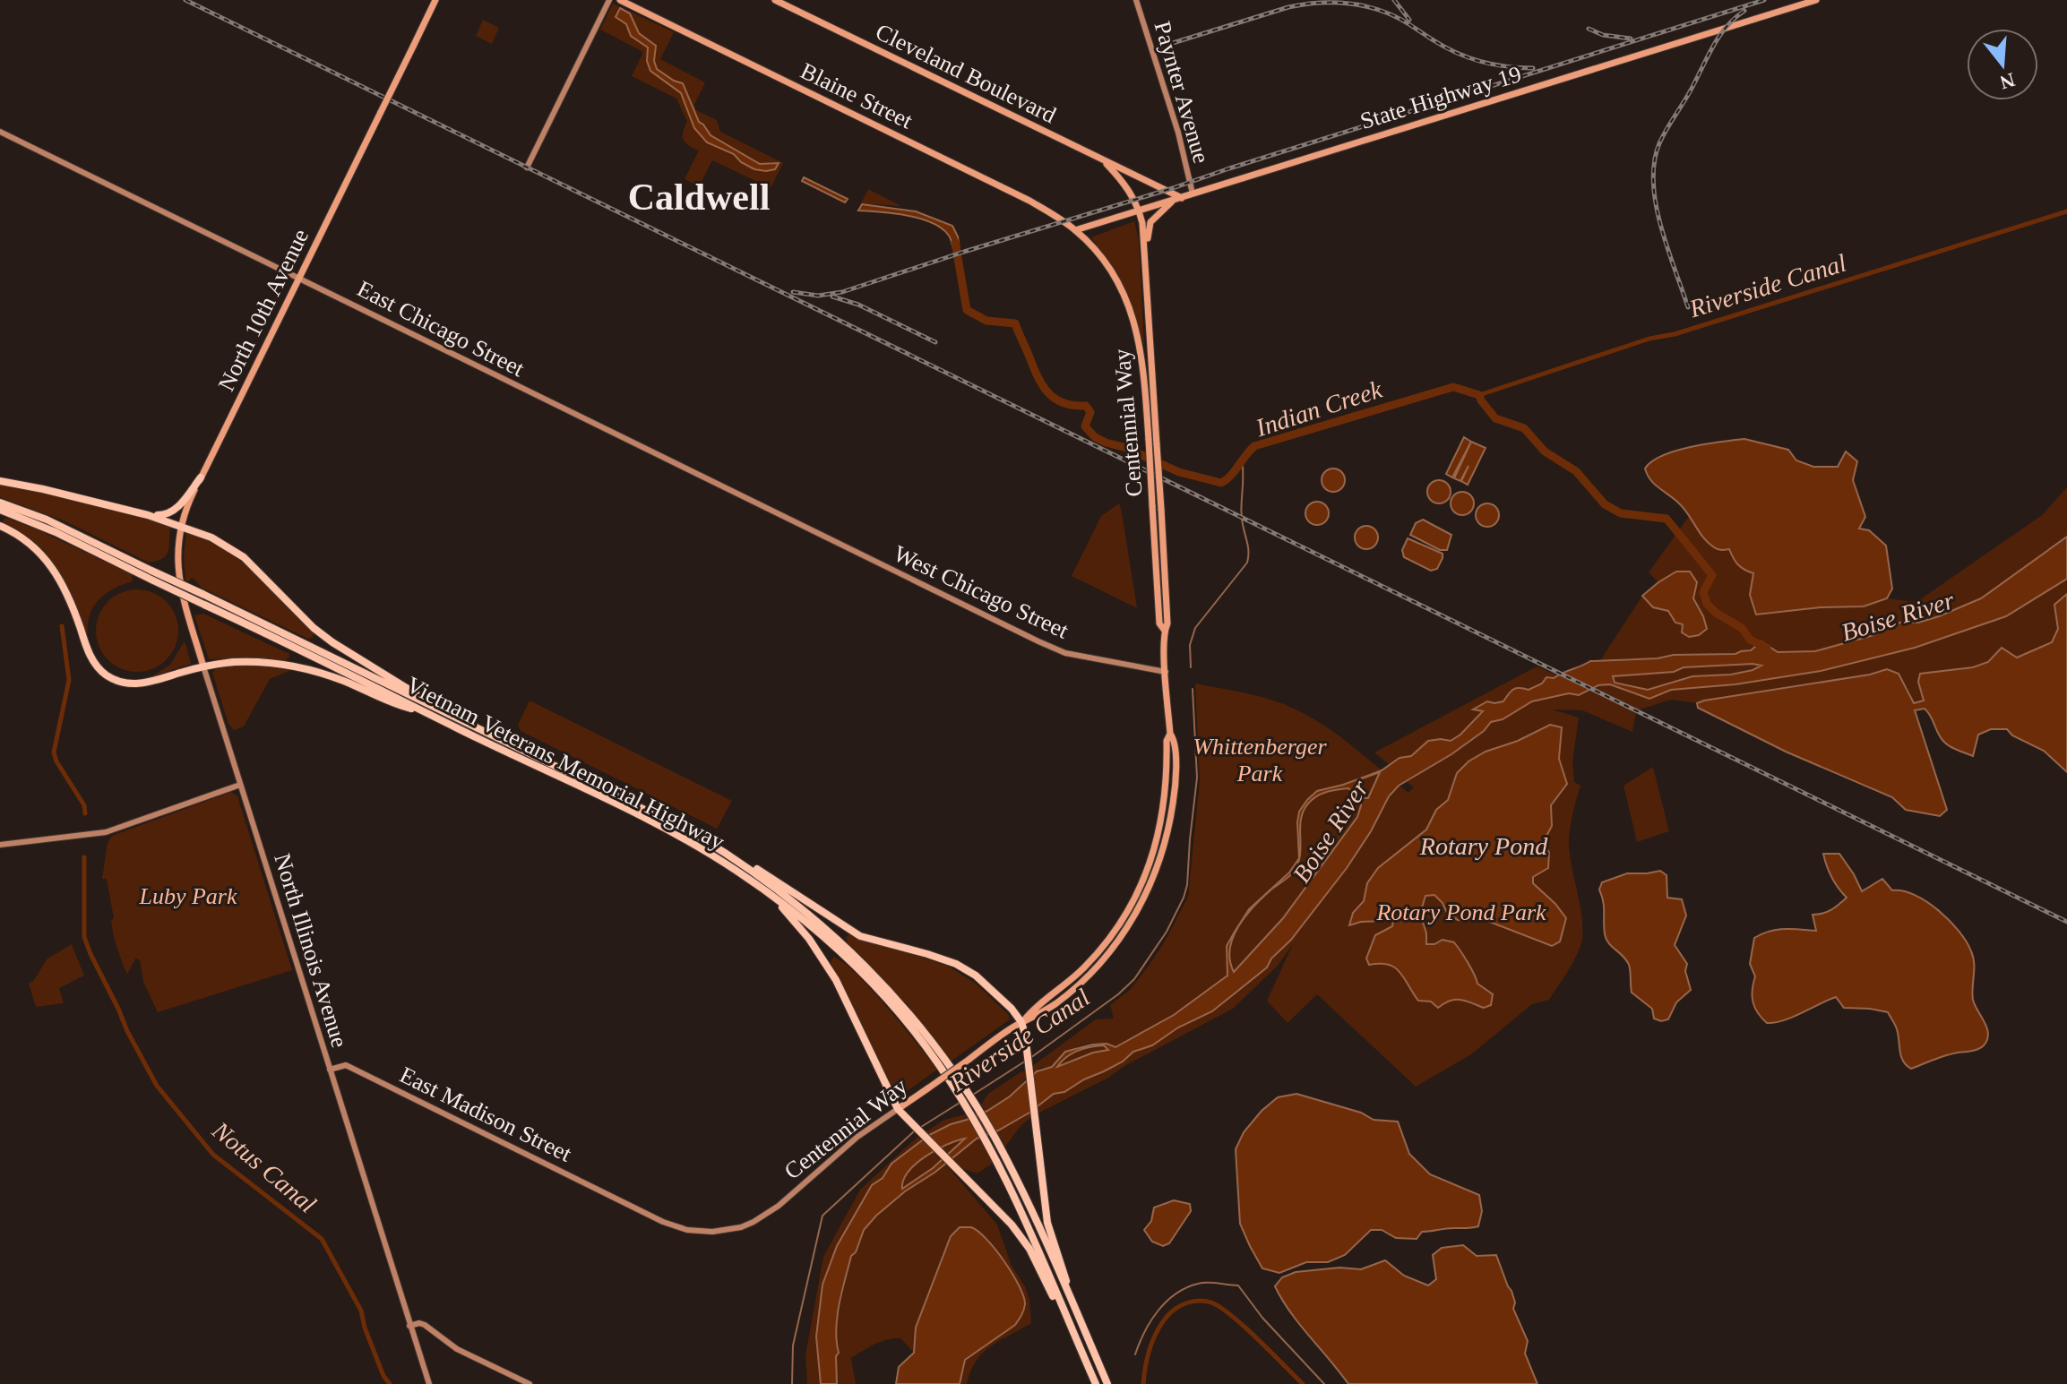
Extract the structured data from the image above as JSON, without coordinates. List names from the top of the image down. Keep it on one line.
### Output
{"streets":{"highway":["Vietnam Veterans Memorial Highway"],"main road":["Cleveland Boulevard","Blaine Street","State Highway 19","North 10th Avenue","Centennial Way","North Illinois Avenue"],"street":["Paynter Avenue","East Chicago Street","West Chicago Street","East Madison Street"]},"crossings":[["Cleveland Boulevard","State Highway 19"],["Paynter Avenue","State Highway 19"],["Blaine Street","State Highway 19"],["Blaine Street","Centennial Way"],["State Highway 19","Centennial Way"],["North 10th Avenue","East Chicago Street"],["North 10th Avenue","North Illinois Avenue"],["East Chicago Street","West Chicago Street"],["Centennial Way","West Chicago Street"],["Centennial Way","East Madison Street"],["North Illinois Avenue","East Madison Street"]],"districts":["Caldwell"],"water":["Riverside Canal","Indian Creek","Boise River","Rotary Pond","Notus Canal"],"parks":["Whittenberger Park","Luby Park","Rotary Pond Park"],"north":"bottom"}
